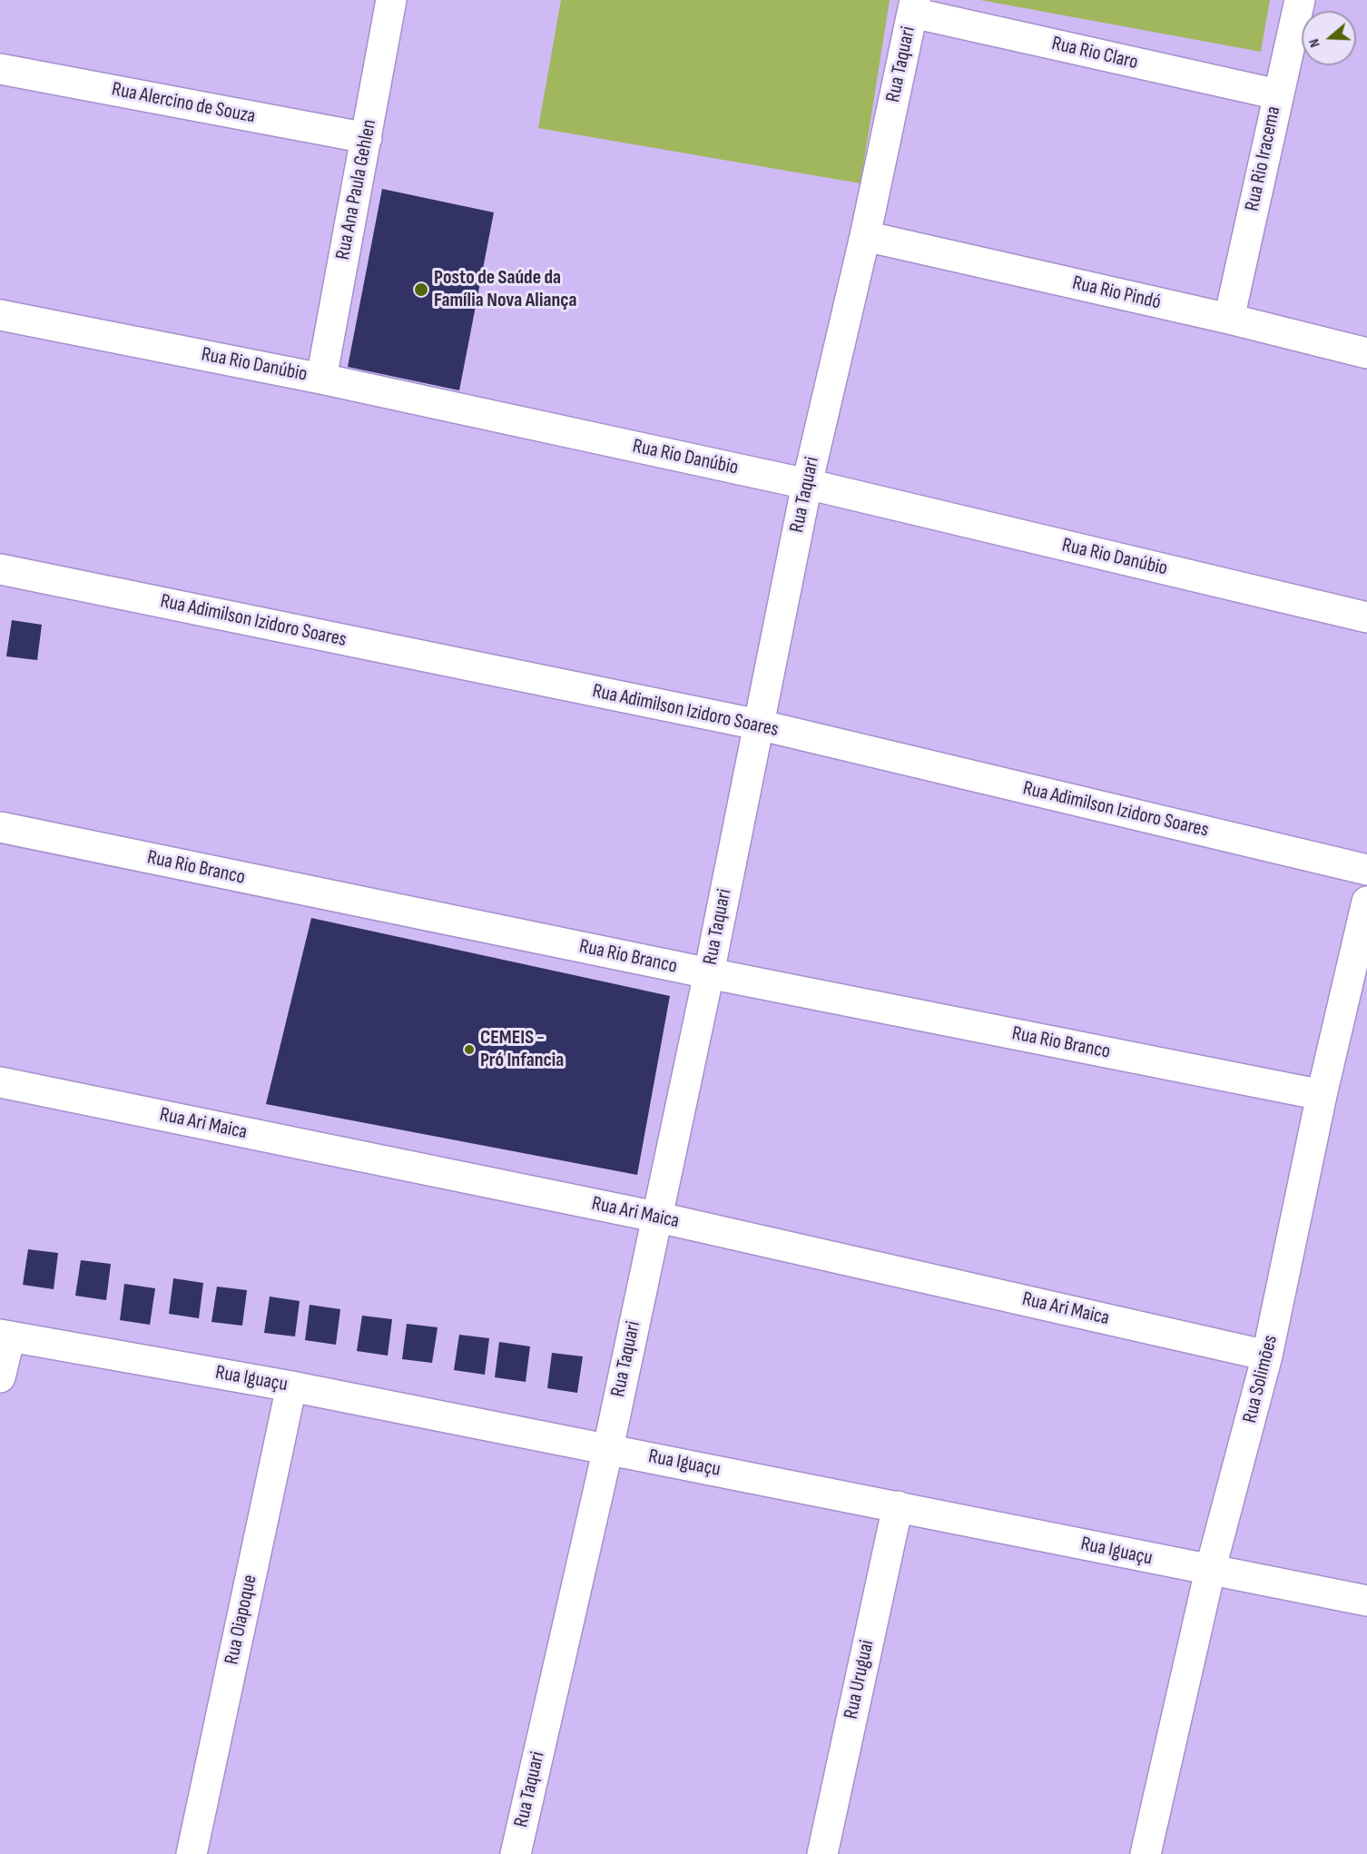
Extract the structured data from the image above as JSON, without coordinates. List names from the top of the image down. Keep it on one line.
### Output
{"streets":{"street":["Rua Rio Claro","Rua Taquari","Rua Alercino de Souza","Rua Rio Iracema","Rua Ana Paula Gehlen","Rua Rio Pindó","Rua Rio Danúbio","Rua Adimilson Izidoro Soares","Rua Rio Branco","Rua Ari Maica","Rua Iguaçu","Rua Solimões","Rua Oiapoque","Rua Uruguai"]},"crossings":[["Rua Rio Claro","Rua Taquari"],["Rua Rio Claro","Rua Rio Iracema"],["Rua Taquari","Rua Rio Pindó"],["Rua Taquari","Rua Rio Danúbio"],["Rua Taquari","Rua Adimilson Izidoro Soares"],["Rua Taquari","Rua Rio Branco"],["Rua Taquari","Rua Ari Maica"],["Rua Taquari","Rua Iguaçu"],["Rua Alercino de Souza","Rua Ana Paula Gehlen"],["Rua Rio Iracema","Rua Rio Pindó"],["Rua Ana Paula Gehlen","Rua Rio Danúbio"],["Rua Rio Branco","Rua Solimões"],["Rua Ari Maica","Rua Solimões"],["Rua Iguaçu","Rua Solimões"],["Rua Iguaçu","Rua Oiapoque"],["Rua Iguaçu","Rua Uruguai"]],"places":["Posto de Saúde da Família Nova Aliança","CEMEIS - Pró Infancia"],"north":"left"}
